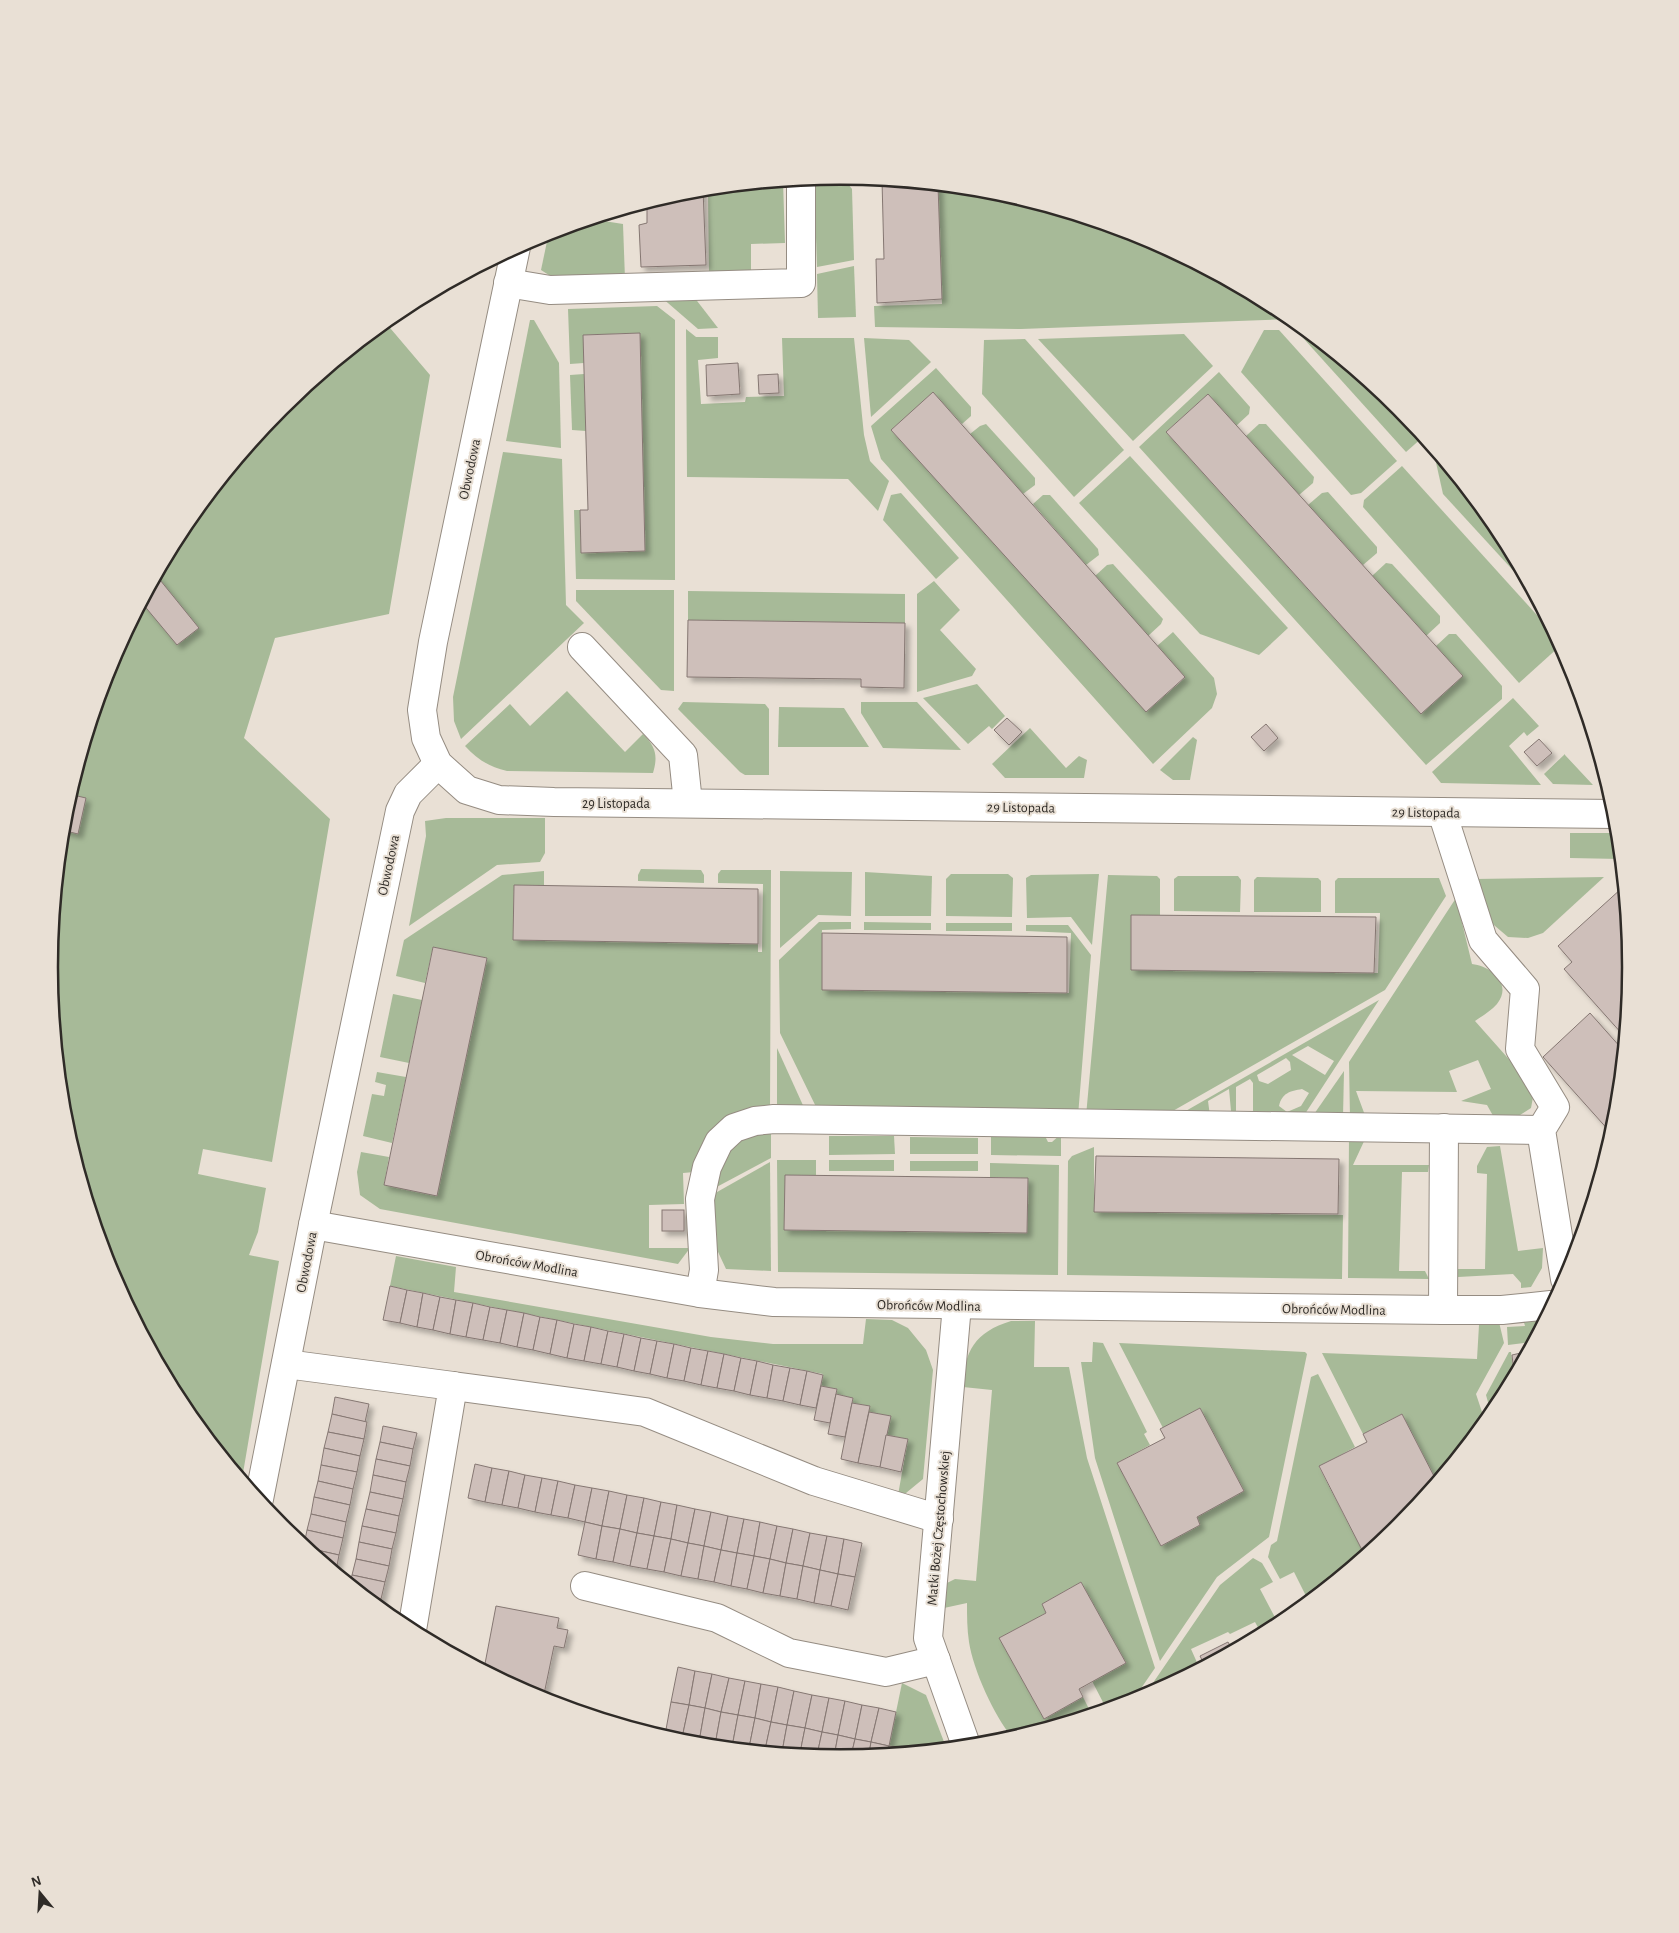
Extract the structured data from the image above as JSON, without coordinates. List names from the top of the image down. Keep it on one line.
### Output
{"streets":{"street":["Obwodowa","29 Listopada","Obrońców Modlina","Matki Bożej Częstochowskiej"]},"crossings":[["Obwodowa","29 Listopada"],["Obwodowa","Obrońców Modlina"],["Obrońców Modlina","Matki Bożej Częstochowskiej"]],"north":"top"}
